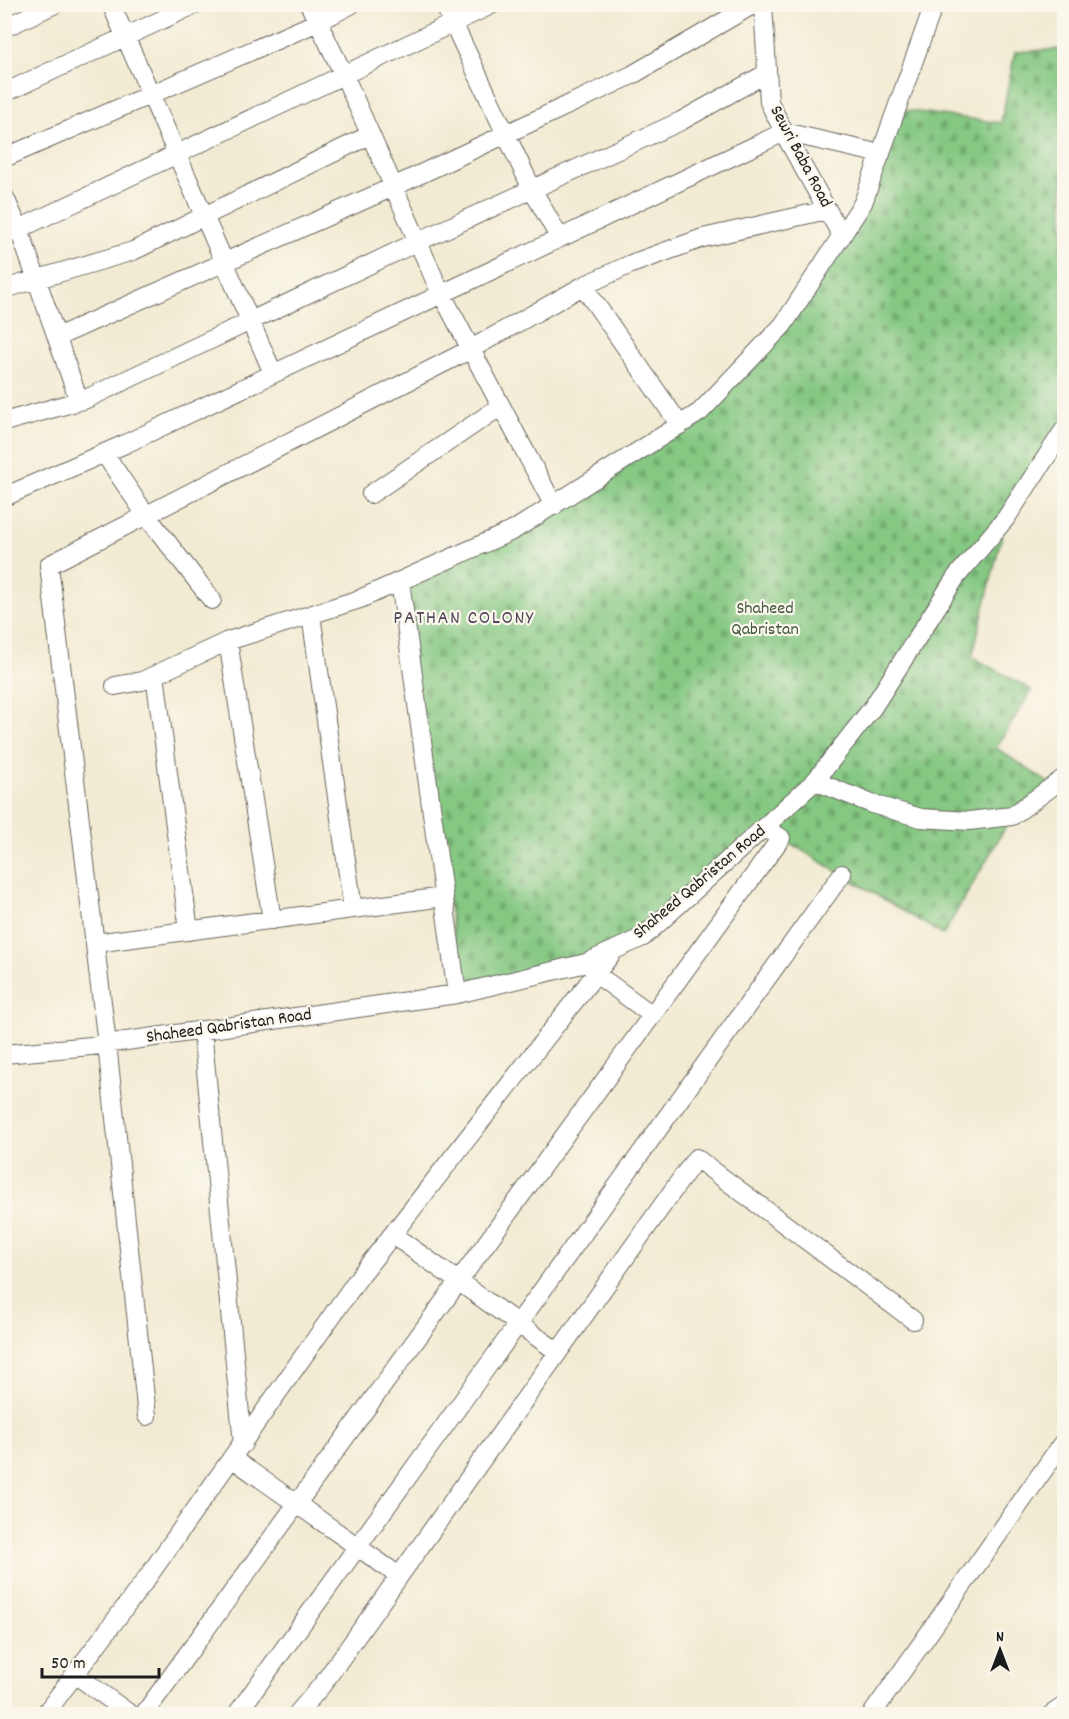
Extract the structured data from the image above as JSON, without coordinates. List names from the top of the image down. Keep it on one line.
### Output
{"streets":{"street":["Sewri Baba Road","Shaheed Qabristan Road"]},"districts":["PATHAN COLONY"],"parks":["Shaheed Qabristan"],"scale_bar":"50 m","north":"top"}
